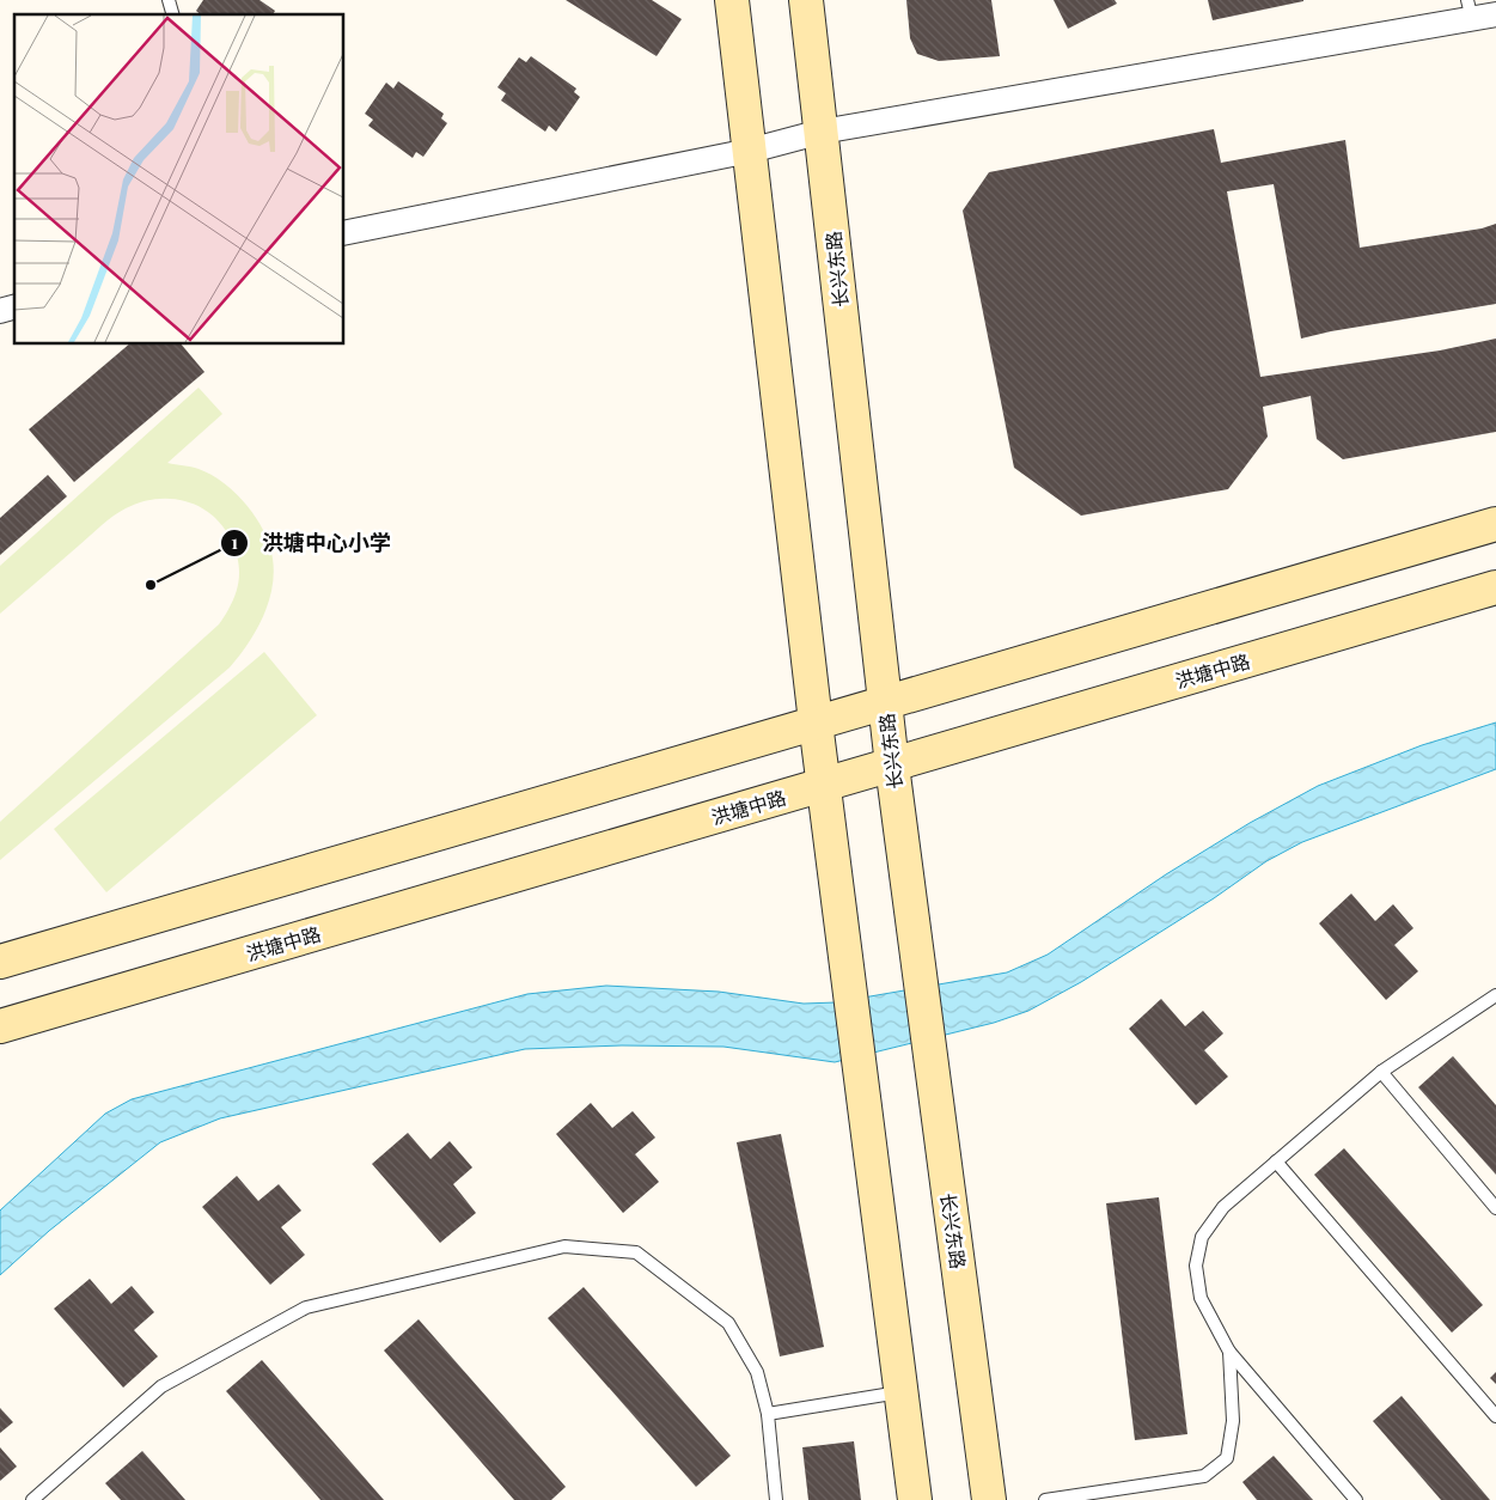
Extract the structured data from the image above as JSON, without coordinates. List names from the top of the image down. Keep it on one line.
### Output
{"streets":{"main road":["长兴东路","洪塘中路"]},"crossings":[["长兴东路","洪塘中路"]],"places":["洪塘中心小学"]}
